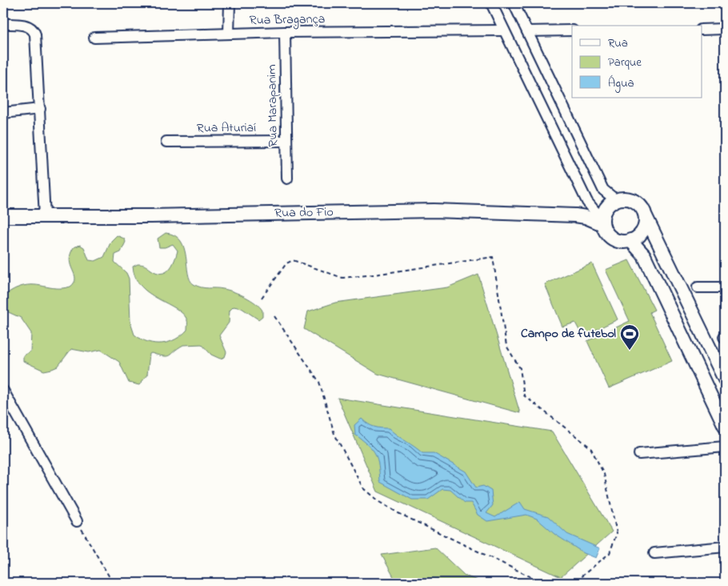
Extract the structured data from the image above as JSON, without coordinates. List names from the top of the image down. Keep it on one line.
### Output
{"streets":{"street":["Rua Bragança","Rua Marapanim","Rua Aturiaí","Rua do Fio"]},"crossings":[["Rua Bragança","Rua Marapanim"],["Rua Marapanim","Rua Aturiaí"]],"places":{"sports":["Campo de futebol"]},"legend":["Rua","Parque","Água"]}
